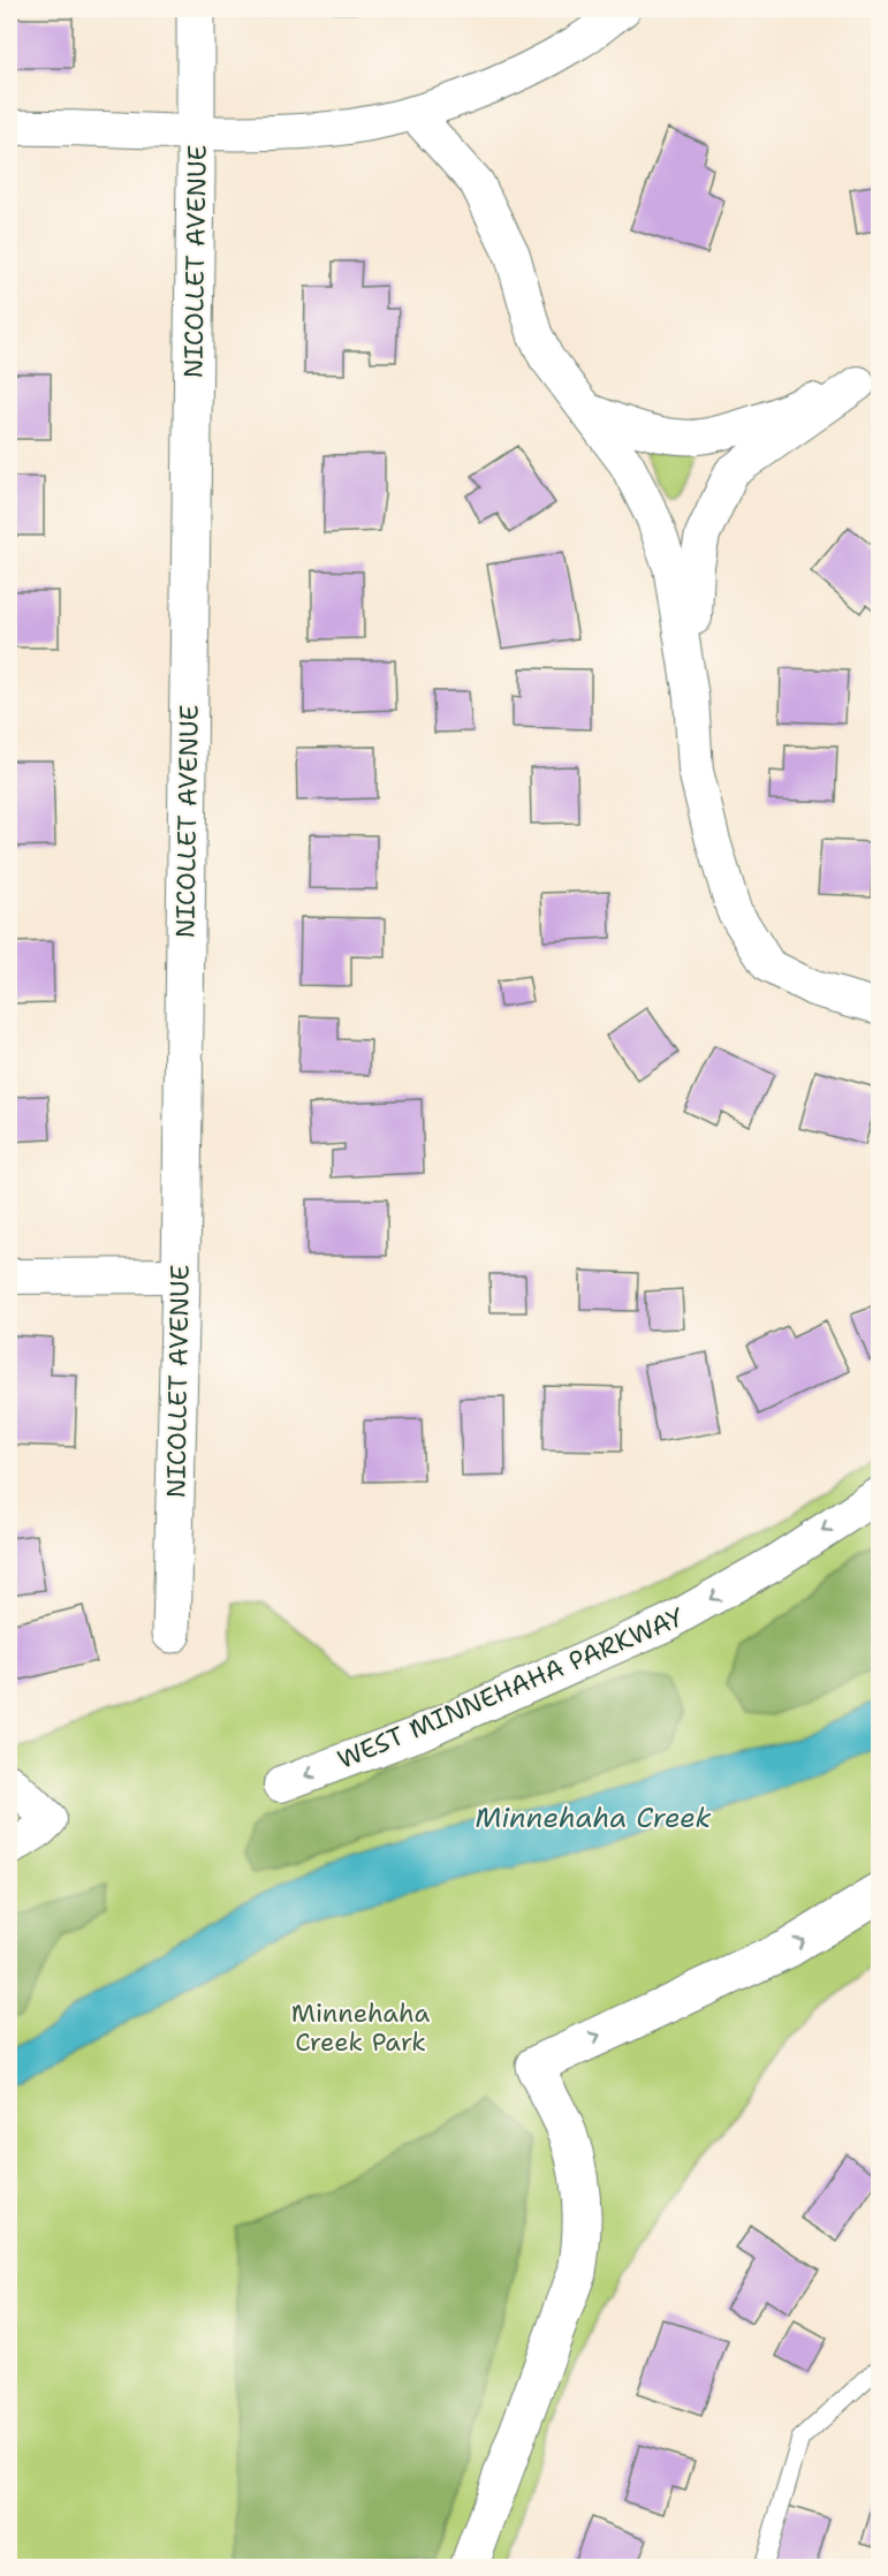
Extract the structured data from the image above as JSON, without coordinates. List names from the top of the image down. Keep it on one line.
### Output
{"streets":{"main road":["NICOLLET AVENUE"],"street":["WEST MINNEHAHA PARKWAY"]},"one_way":["WEST MINNEHAHA PARKWAY"],"water":["Minnehaha Creek"],"parks":["Minnehaha Creek Park"]}
